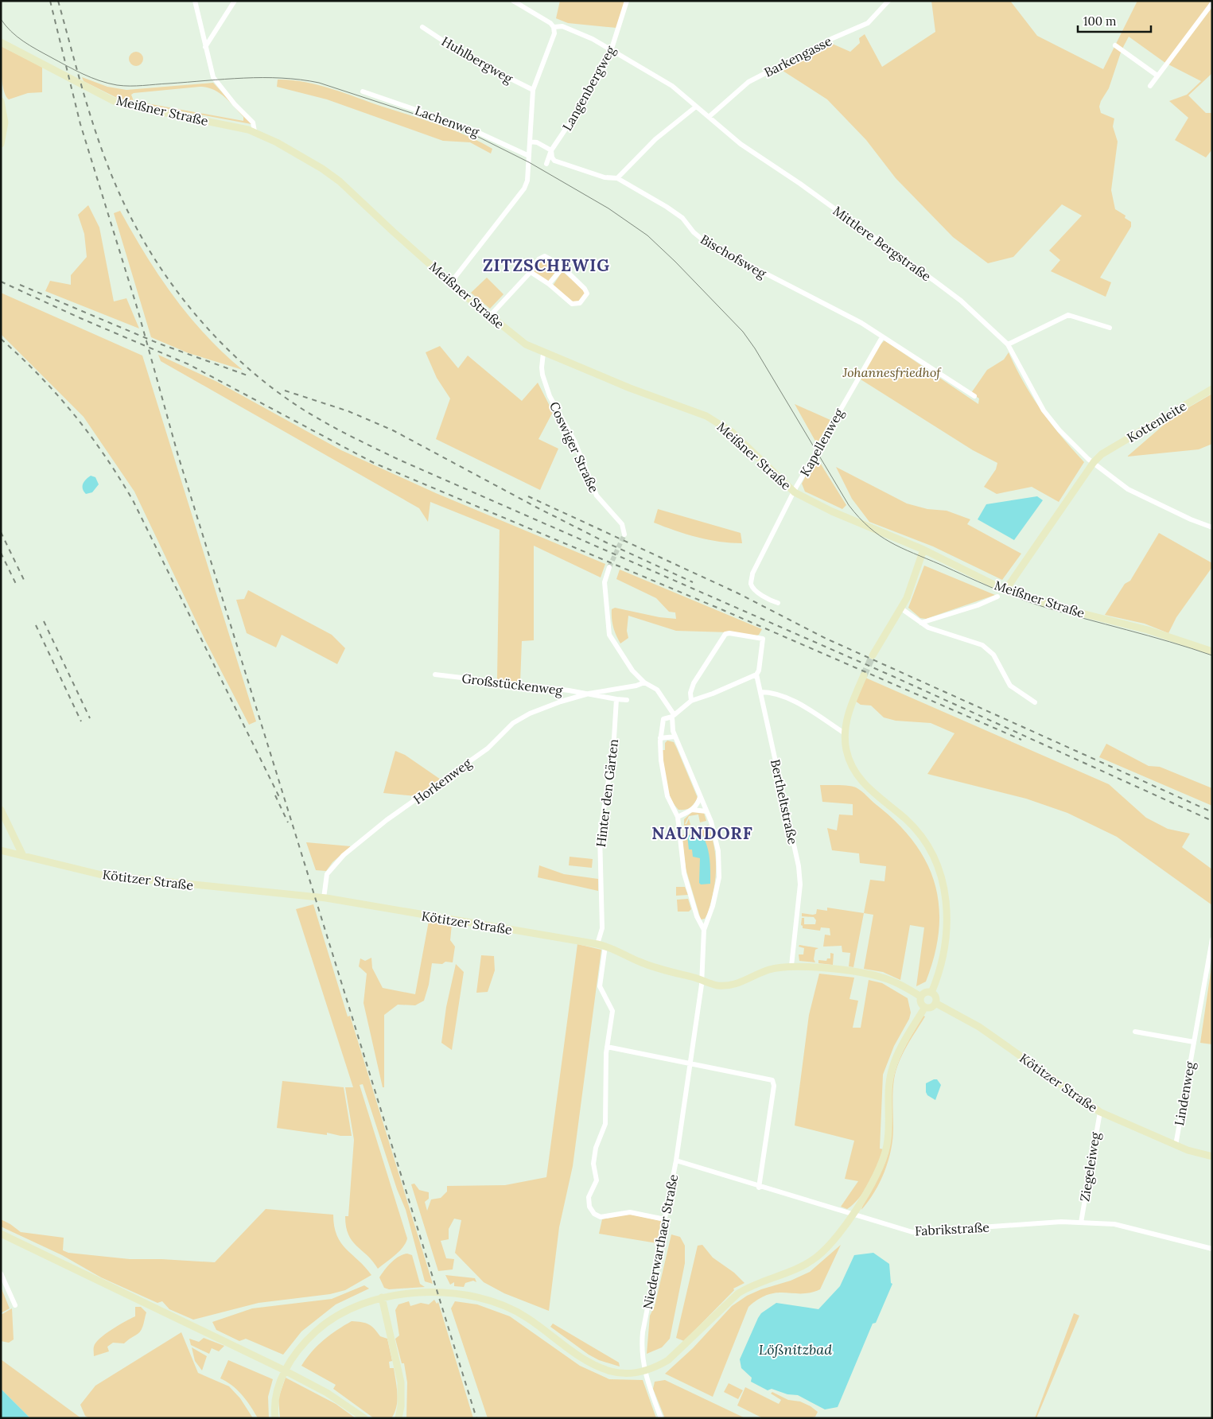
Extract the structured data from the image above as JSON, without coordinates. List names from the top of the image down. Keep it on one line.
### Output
{"streets":{"street":["Barkengasse","Huhlbergweg","Langenbergweg","Meißner Straße","Lachenweg","Mittlere Bergstraße","Bischofsweg","Kottenleite","Kapellenweg","Coswiger Straße","Großstückenweg","Horkenweg","Hinter den Gärten","Bertheltstraße","Kötitzer Straße","Lindenweg","Ziegeleiweg","Fabrikstraße","Niederwarthaer Straße"]},"crossings":[["Barkengasse","Mittlere Bergstraße"],["Langenbergweg","Mittlere Bergstraße"],["Langenbergweg","Bischofsweg"],["Meißner Straße","Kottenleite"],["Meißner Straße","Kapellenweg"],["Meißner Straße","Coswiger Straße"],["Mittlere Bergstraße","Kottenleite"],["Bischofsweg","Kapellenweg"],["Großstückenweg","Horkenweg"],["Großstückenweg","Hinter den Gärten"],["Horkenweg","Kötitzer Straße"],["Hinter den Gärten","Kötitzer Straße"],["Bertheltstraße","Kötitzer Straße"],["Kötitzer Straße","Lindenweg"],["Kötitzer Straße","Ziegeleiweg"],["Kötitzer Straße","Niederwarthaer Straße"],["Ziegeleiweg","Fabrikstraße"],["Fabrikstraße","Niederwarthaer Straße"]],"districts":["ZITZSCHEWIG","NAUNDORF"],"water":["Lößnitzbad"],"parks":["Johannesfriedhof"],"scale_bar":"100 m"}
